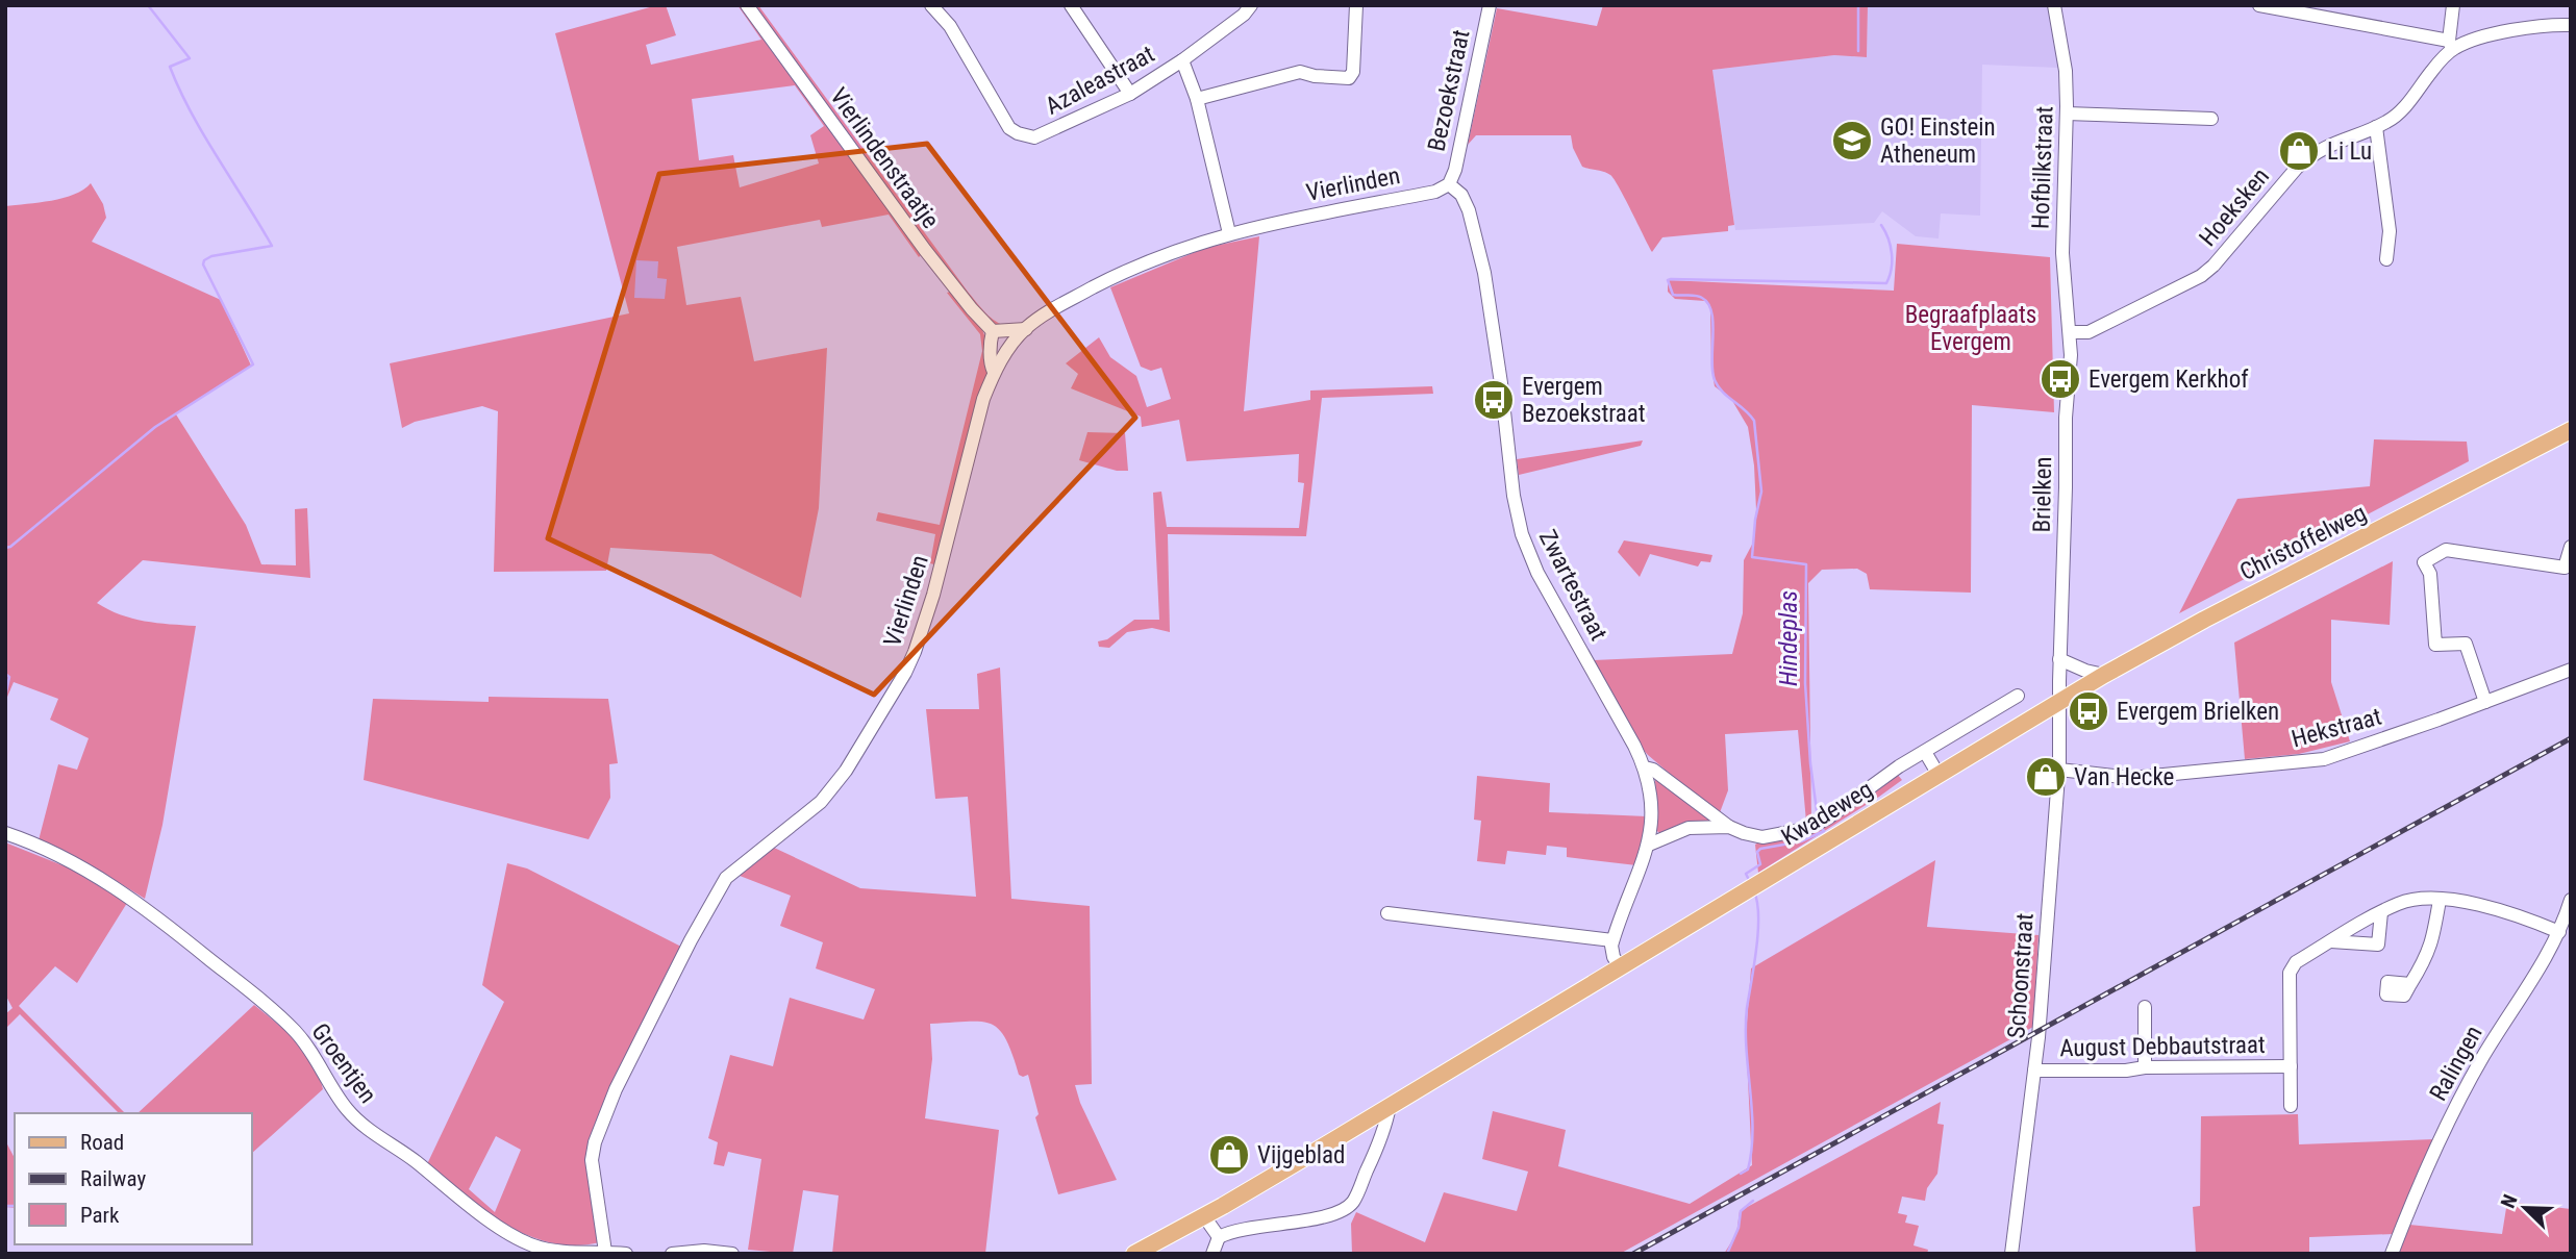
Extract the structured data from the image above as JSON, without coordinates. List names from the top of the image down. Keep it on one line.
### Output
{"streets":{"main road":["Christoffelweg","Kwadeweg"],"street":["Azaleastraat","Bezoekstraat","Vierlindenstraatje","Hofbilkstraat","Vierlinden","Hoeksken","Brielken","Zwartestraat","Hekstraat","Schoonstraat","August Debbautstraat","Groentjen","Ralingen"]},"crossings":[["Bezoekstraat","Vierlinden"],["Bezoekstraat","Zwartestraat"],["Hofbilkstraat","Hoeksken"],["Hofbilkstraat","Brielken"],["Vierlinden","Zwartestraat"],["Vierlinden","Groentjen"],["Hoeksken","Brielken"],["Brielken","Christoffelweg"],["Brielken","Kwadeweg"],["Brielken","Schoonstraat"],["Christoffelweg","Kwadeweg"],["Christoffelweg","Schoonstraat"],["Hekstraat","Schoonstraat"],["Kwadeweg","Schoonstraat"],["Schoonstraat","August Debbautstraat"]],"water":["Hindeplas"],"parks":["Begraafplaats Evergem"],"places":{"school or university":["GO! Einstein Atheneum"],"shop":["Li Lu","Van Hecke","Vijgeblad"],"bus stop":["Evergem Kerkhof","Evergem Bezoekstraat","Evergem Brielken"]},"legend":["Road","Railway","Park"],"north":"top left"}
